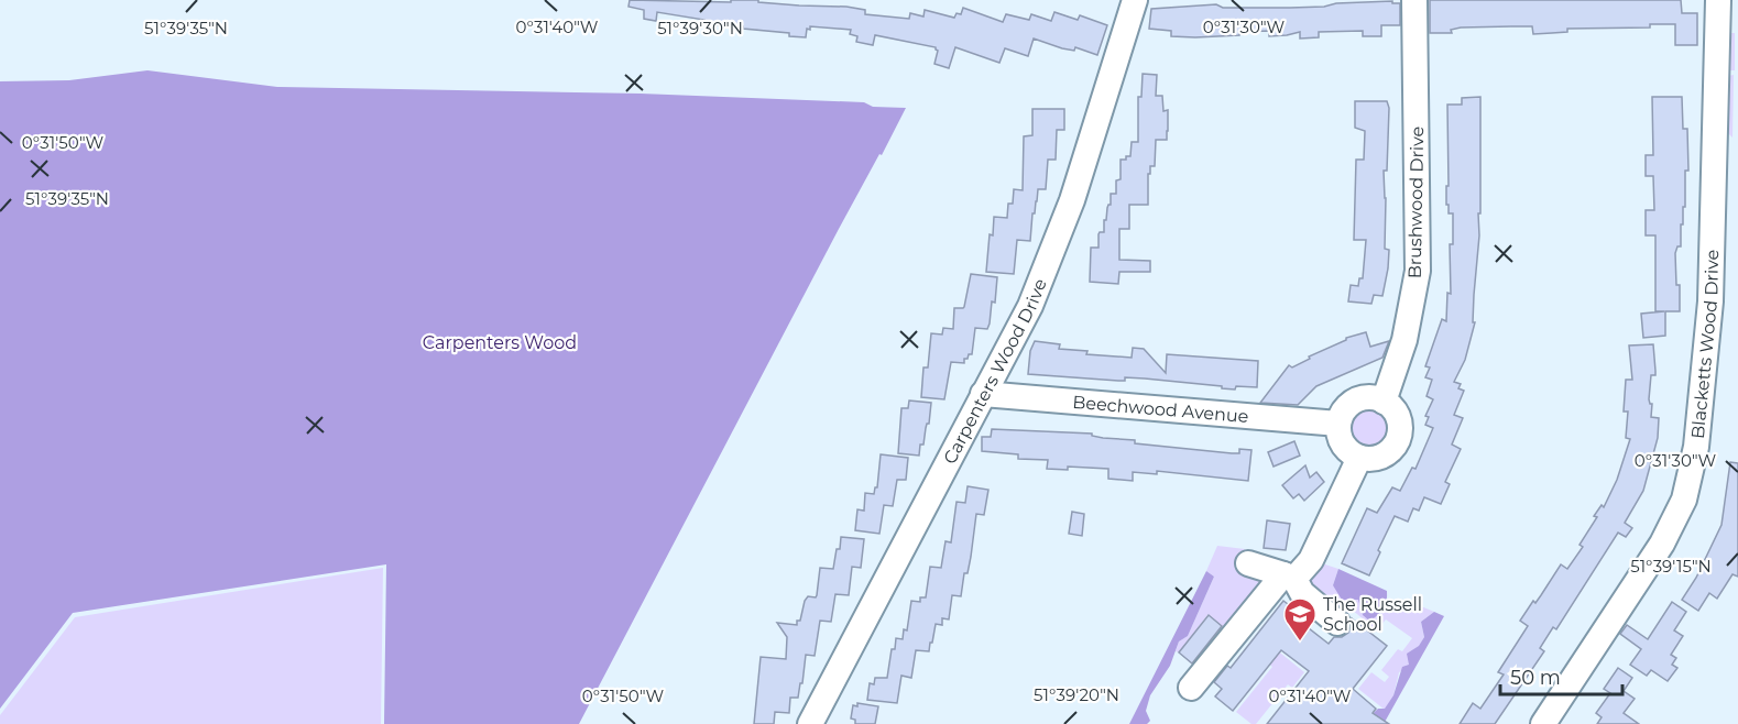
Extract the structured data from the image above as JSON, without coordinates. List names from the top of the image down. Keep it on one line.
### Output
{"streets":{"street":["Brushwood Drive","Blacketts Wood Drive","Carpenters Wood Drive","Beechwood Avenue"]},"crossings":[["Brushwood Drive","Beechwood Avenue"],["Carpenters Wood Drive","Beechwood Avenue"]],"parks":["Carpenters Wood"],"places":{"school or university":["The Russell School"]},"scale_bar":"50 m","coordinates":["0°31'40\"W","0°31'30\"W","51°39'35\"N","51°39'30\"N","0°31'50\"W","51°39'15\"N","51°39'20\"N"]}
